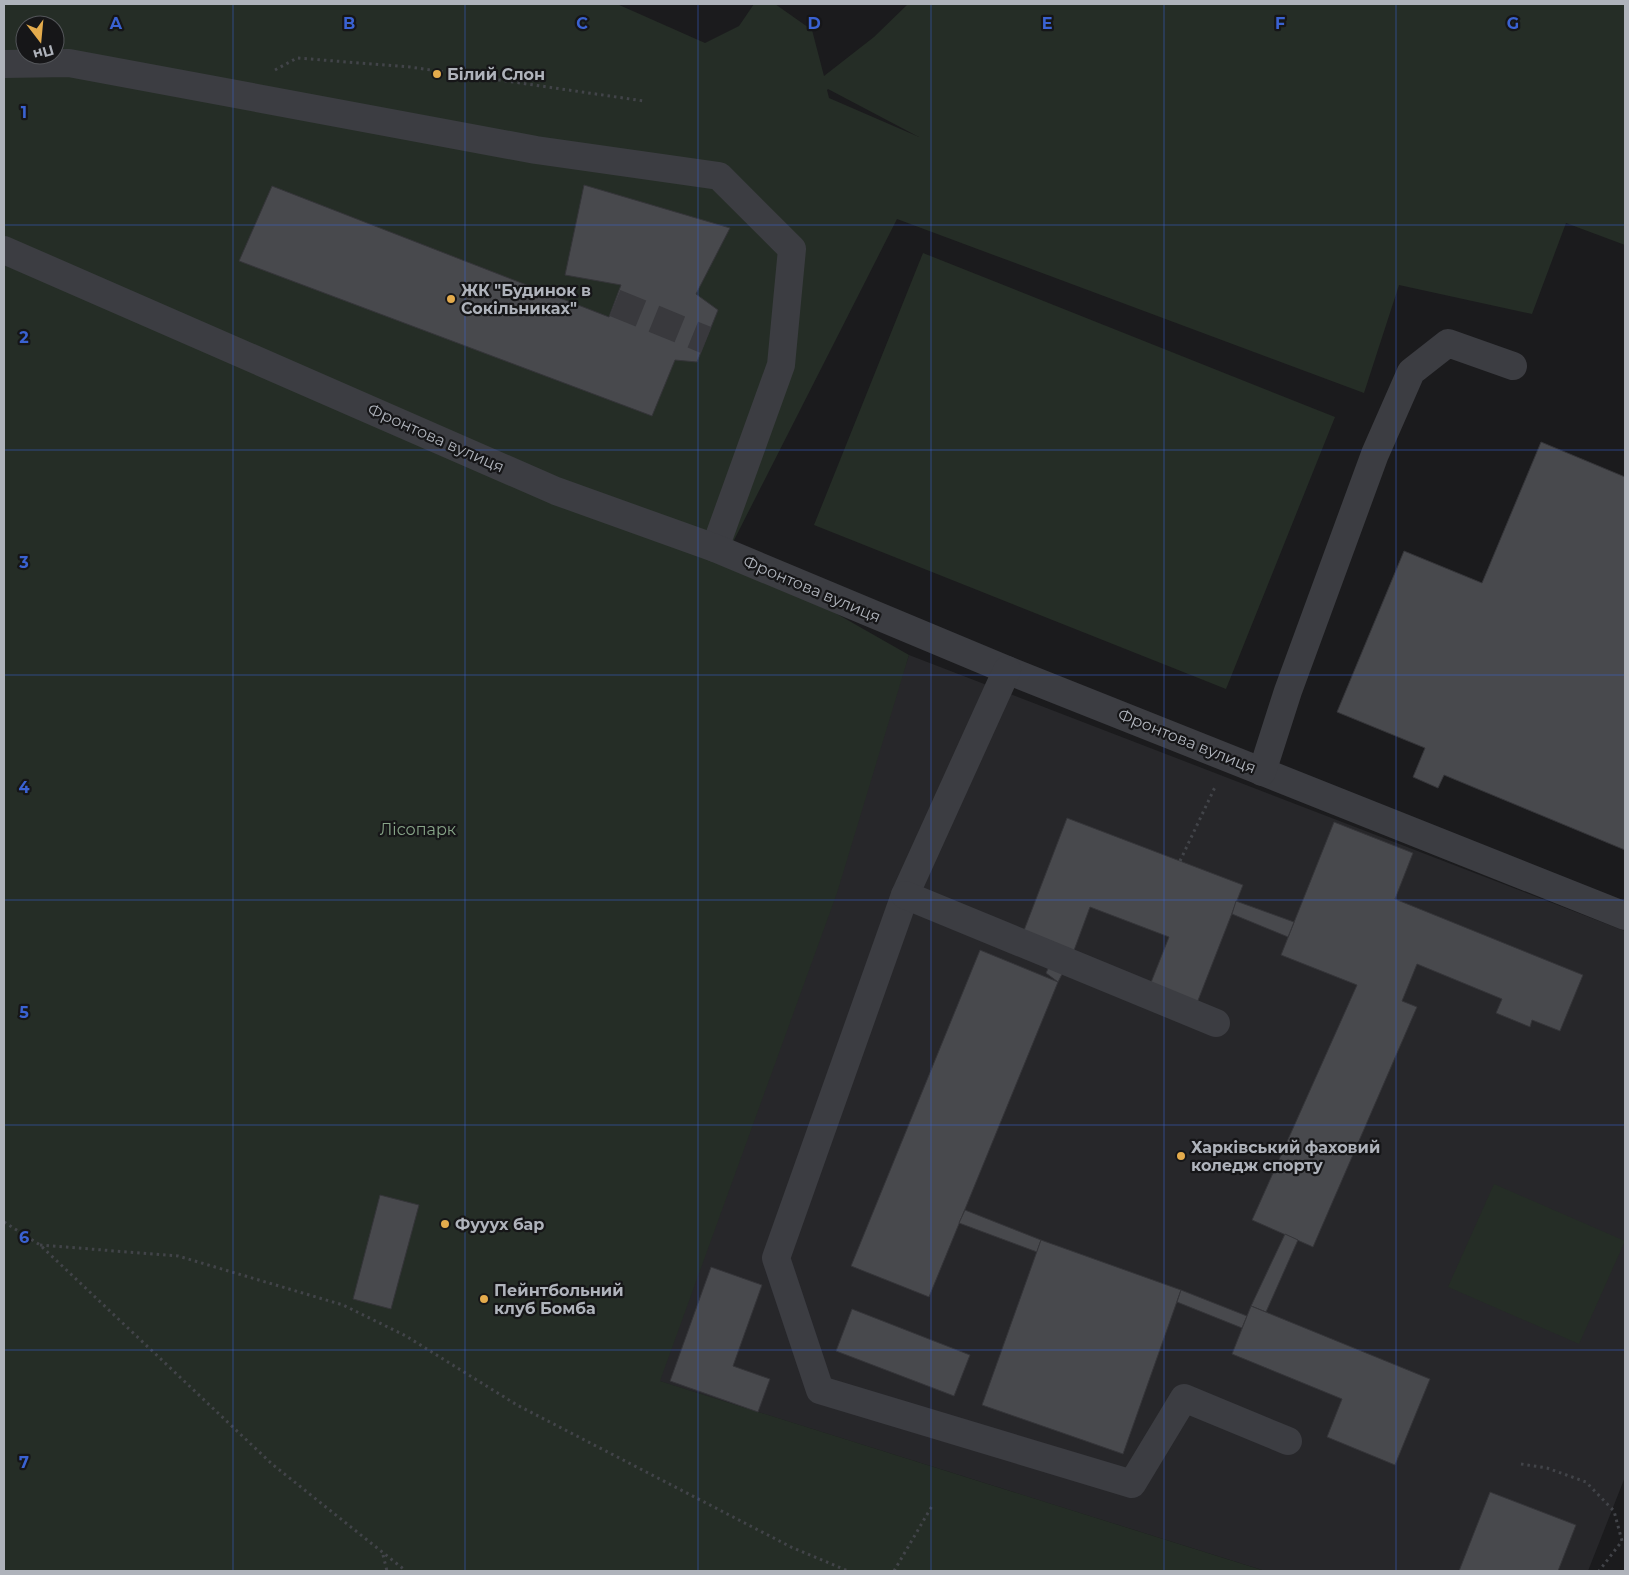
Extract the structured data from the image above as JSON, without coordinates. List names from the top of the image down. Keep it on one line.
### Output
{"streets":{"street":["Фронтова вулиця"]},"parks":["Лісопарк"],"places":["Білий Слон","ЖК \"Будинок в Сокільниках\"","Харківський фаховий коледж спорту","Фууух бар","Пейнтбольний клуб Бомба"],"north":"bottom","grid":{"columns":["A","B","C","D","E","F","G"],"rows":["1","2","3","4","5","6","7"]}}
